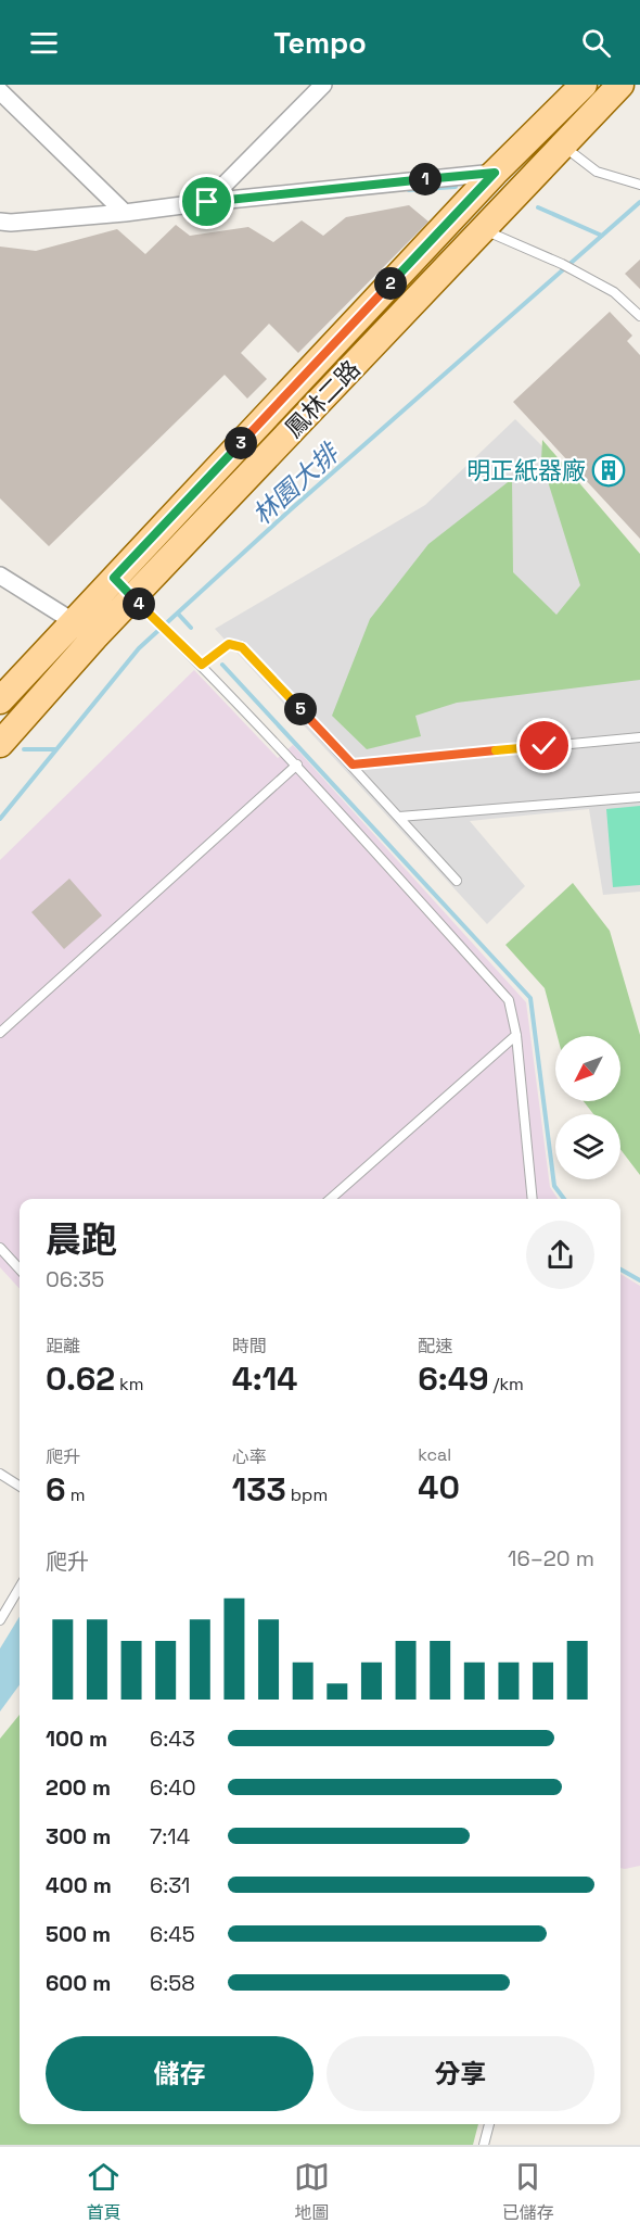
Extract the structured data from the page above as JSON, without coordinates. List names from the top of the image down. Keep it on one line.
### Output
{"streets":{"main road":["鳳林二路"]},"water":["林園大排"],"places":{"building":["明正紙器廠"]},"north":"bottom left","page":{"header":"Tempo","pins":["1","2","3","4","5"],"heading":["晨跑","06:35"],"stats":[["距離","0.62 km"],["時間","4:14"],["配速","6:49 /km"],["爬升","6 m"],["心率","133 bpm"],["kcal","40"]],"chart":["爬升","16–20 m"],"list":[{"name":"100 m","note":"6:43"},{"name":"200 m","note":"6:40"},{"name":"300 m","note":"7:14"},{"name":"400 m","note":"6:31"},{"name":"500 m","note":"6:45"},{"name":"600 m","note":"6:58"}],"buttons":["儲存","分享"],"tabs":["首頁","地圖","已儲存"]}}
